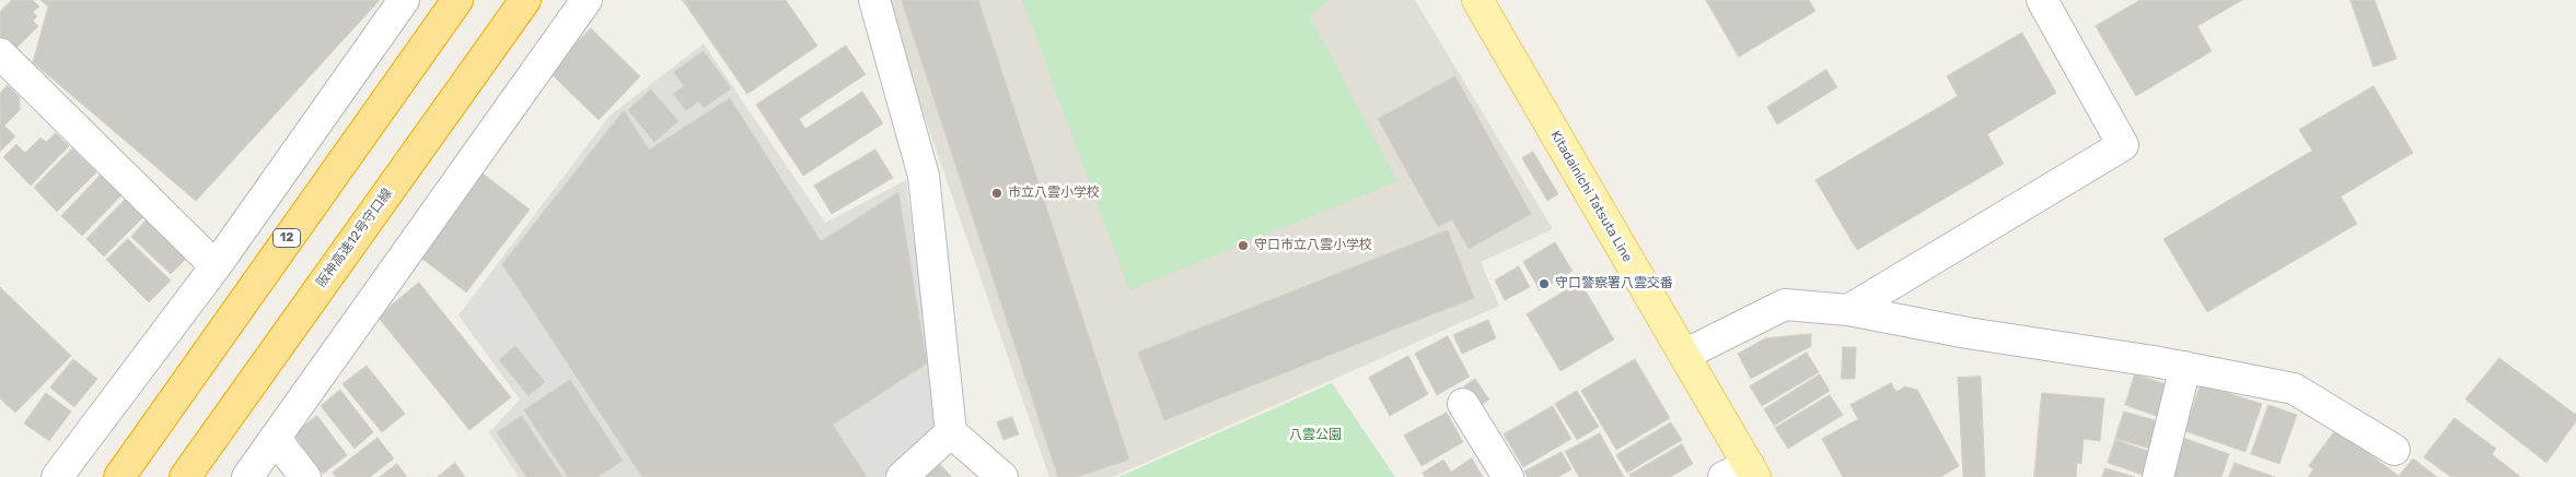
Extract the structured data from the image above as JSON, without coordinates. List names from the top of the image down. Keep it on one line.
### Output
{"streets":{"highway":["12","阪神高速12号守口線"],"main road":["Kitadainichi Tatsuta Line"]},"parks":["八雲公園"],"places":["市立八雲小学校","守口市立八雲小学校","守口警察署八雲交番"]}
